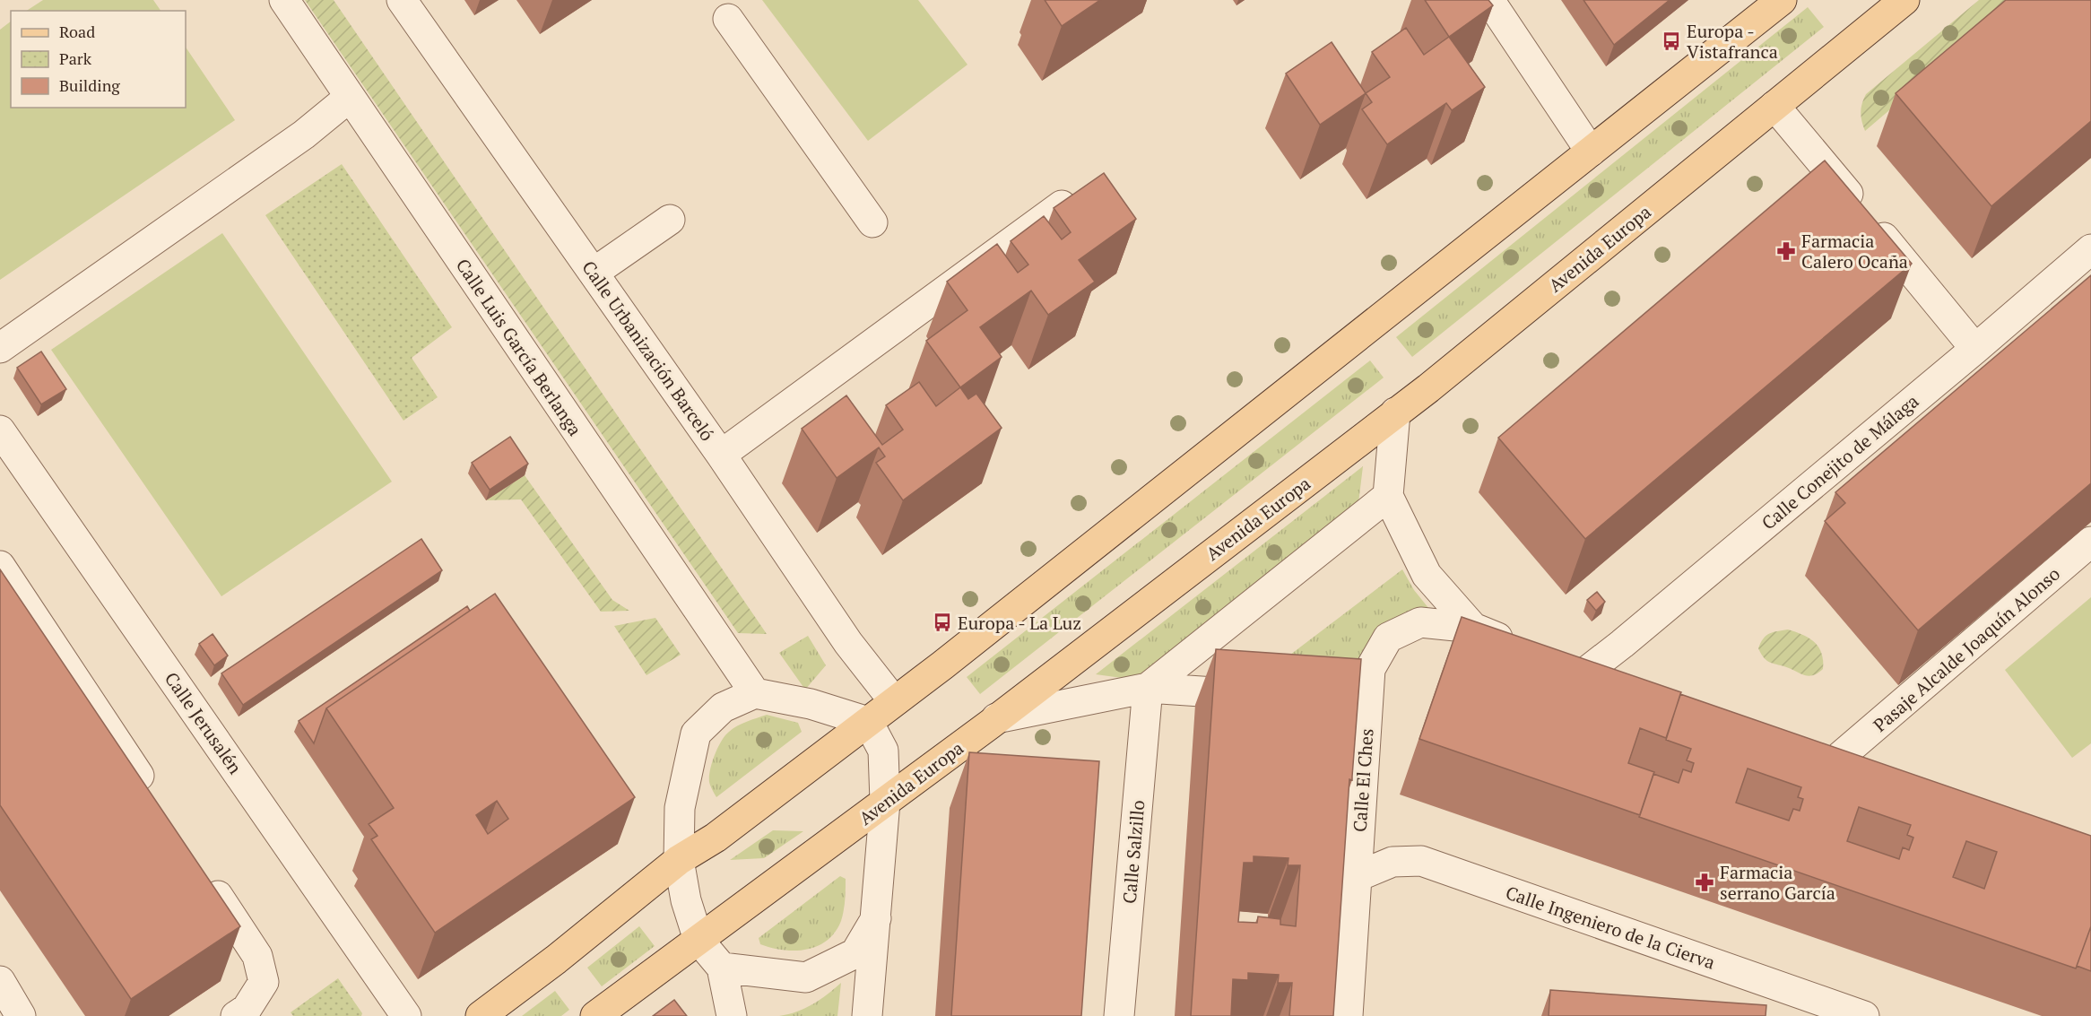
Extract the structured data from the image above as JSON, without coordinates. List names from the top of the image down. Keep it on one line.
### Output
{"streets":{"main road":["Avenida Europa"],"street":["Calle Luis García Berlanga","Calle Urbanización Barceló","Calle Conejito de Málaga","Pasaje Alcalde Joaquín Alonso","Calle Jerusalén","Calle El Ches","Calle Salzillo","Calle Ingeniero de la Cierva"]},"crossings":[["Calle El Ches","Calle Ingeniero de la Cierva"]],"places":{"bus stop":["Europa - Vistafranca","Europa - La Luz"],"pharmacy":["Farmacia Calero Ocaña","Farmacia serrano García"]},"legend":["Road","Park","Building"]}
